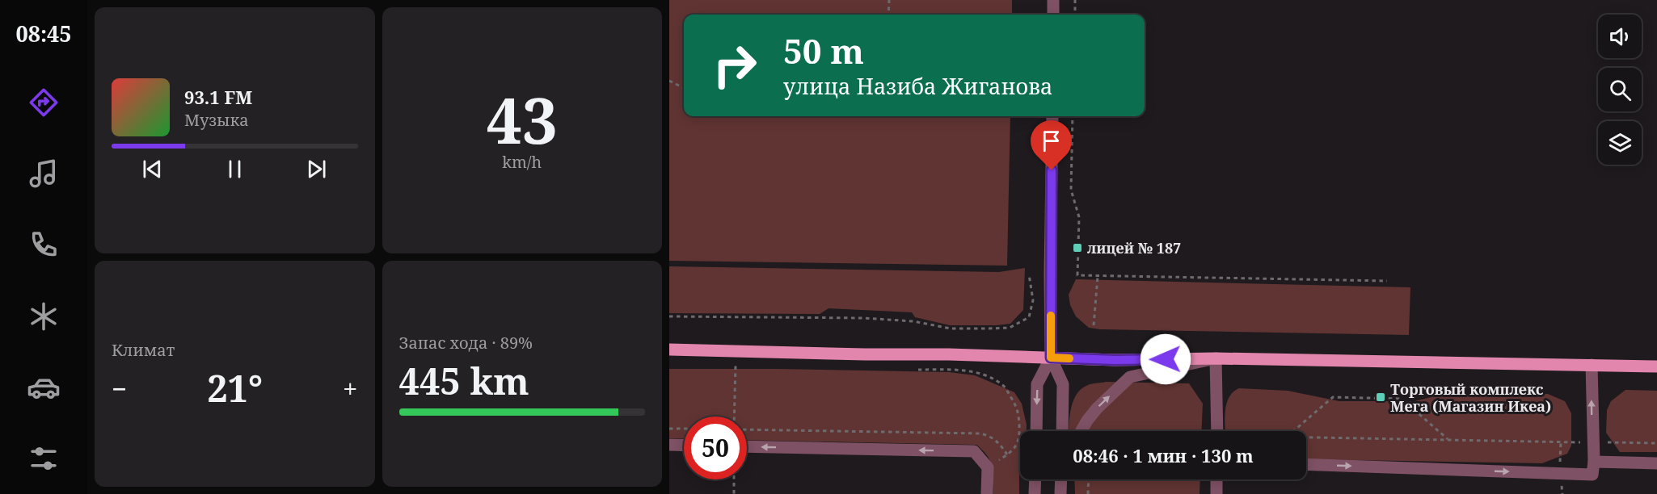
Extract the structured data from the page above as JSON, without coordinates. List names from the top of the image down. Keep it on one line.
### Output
{"places":{"transit":["лицей № 187","Торговый комплекс Мега (Магазин Икеа)"]},"page":{"tabs":"08:45","tile":[["43","km/h"],"Климат",["Запас хода · 89%","445 km"]],"turn":["50 m","улица Назиба Жиганова"],"song":["93.1 FM","Музыка"],"heat":["−","21°","+"],"limit":"50","trip":"08:46 · 1 мин · 130 m"}}
